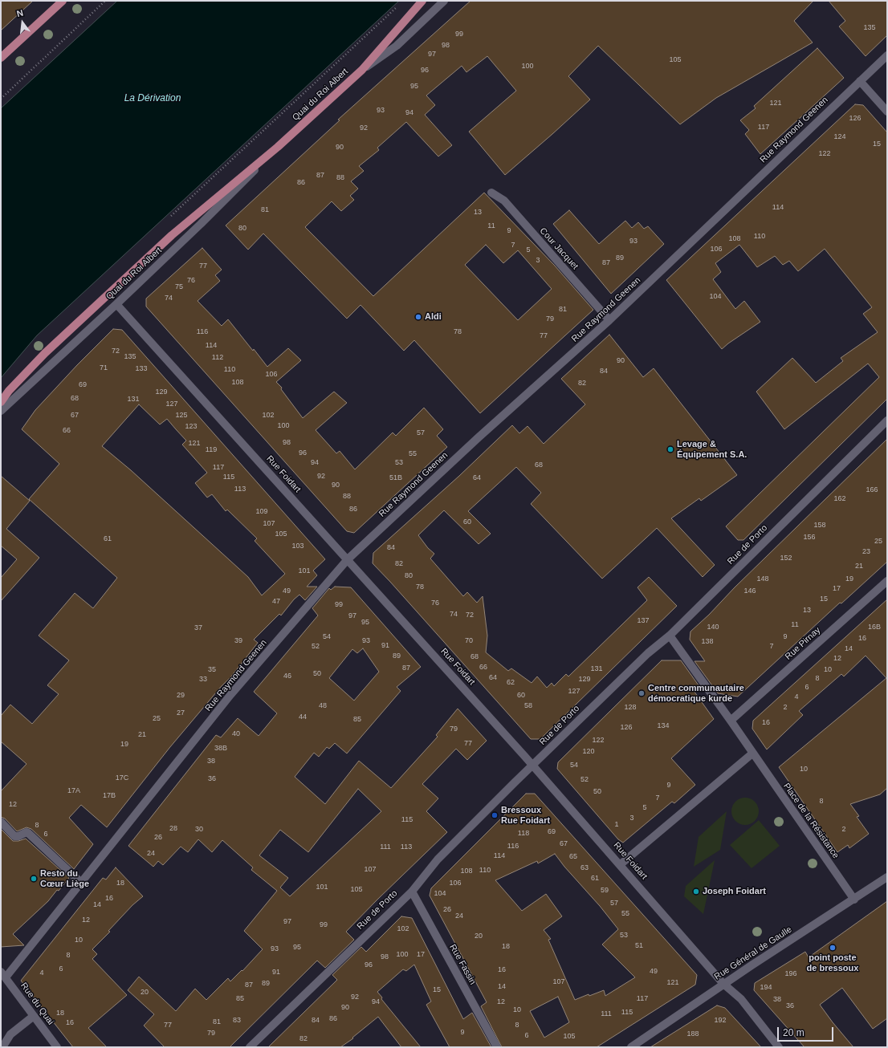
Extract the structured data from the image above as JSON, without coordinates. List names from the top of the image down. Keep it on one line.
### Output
{"streets":{"main road":["Quai du Roi Albert"],"street":["Rue Raymond Geenen","Cour Jacquet","Rue Foidart","Rue de Porto","Rue Pirnay","Place de la Résistance","Rue Général de Gaulle","Rue Fassin","Rue du Quai"]},"crossings":[["Quai du Roi Albert","Rue Foidart"],["Rue Raymond Geenen","Cour Jacquet"],["Rue Raymond Geenen","Rue Foidart"],["Rue Raymond Geenen","Rue du Quai"],["Rue Foidart","Rue de Porto"],["Rue Foidart","Rue Général de Gaulle"],["Rue de Porto","Place de la Résistance"],["Rue de Porto","Rue Fassin"],["Rue Pirnay","Place de la Résistance"],["Place de la Résistance","Rue Général de Gaulle"]],"water":["La Dérivation"],"places":["Aldi","Levage & Équipement S.A.","Centre communautaire démocratique kurde","Bressoux Rue Foidart","Resto du Cœur Liège","Joseph Foidart","point poste de bressoux"],"house_numbers":["135","99","98","97","105","100","96","95","121","93","94","126","117","92","124","15","90","122","87","88","86","114","81","13","11","80","9","110","108","93","7","106","5","89","3","87","77","76","75","104","74","81","79","116","78","77","114","72","135","112","90","71","133","110","84","106","108","82","69","129","68","131","127","67","125","102","100","123","66","57","98","121","119","96","55","94","53","68","117","92","115","51B","64","90","113","166","88","162","86","109","60","107","158","105","156","61","25","103","84","23","152","82","21","101","80","148","19","78","17","49","146","15","47","76","99","13","74","72","97","137","95","11","140","16B","37","54","9","16","39","93","70","138","91","52","7","14","89","68","12","66","87","131","35","10","50","46","64","8","33","129","62","6","127","29","60","4","48","58","128","2","27","44","25","85","16","134","126","79","40","21","122","77","19","38B","120","38","54","10","17C","36","52","9","17A","50","17B","7","8","12","5","3","115","1","8","28","30","2","69","118","6","26","67","116","111","113","24","114","65","63","107","110","108","61","18","106","101","105","59","104","16","57","14","26","55","24","12","97","99","102","53","20","10","51","18","95","93","100","17","8","98","96","6","16","49","91","4","196","107","121","89","87","14","194","15","20","92","85","117","38","94","12","36","90","10","115","18","111","86","83","84","192","81","16","77","8","9","79","188","6","105","82"],"scale_bar":"20 m","north":"top"}
